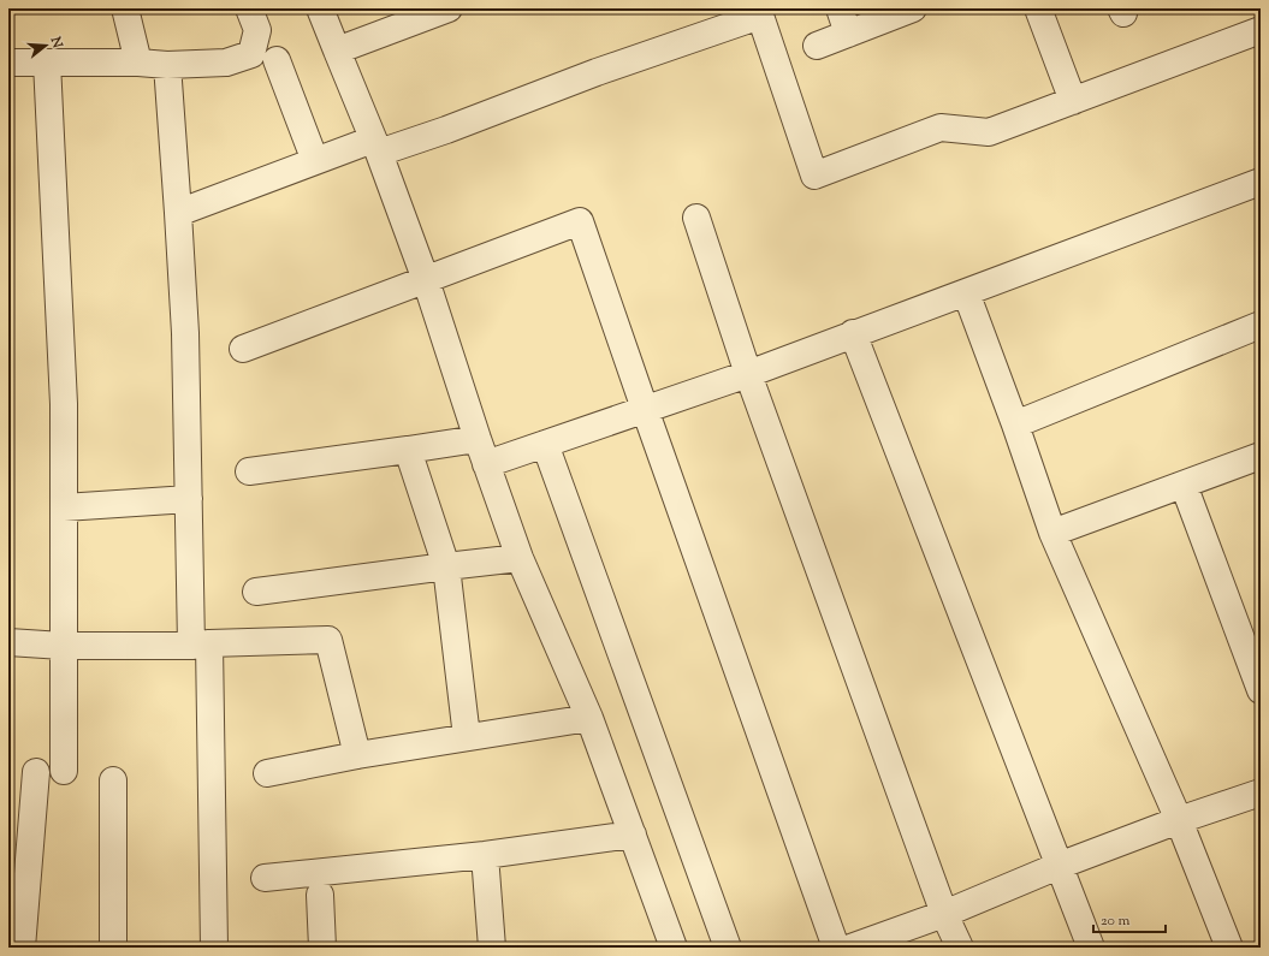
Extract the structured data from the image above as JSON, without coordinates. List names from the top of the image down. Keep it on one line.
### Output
{"scale_bar":"20 m","north":"right"}
